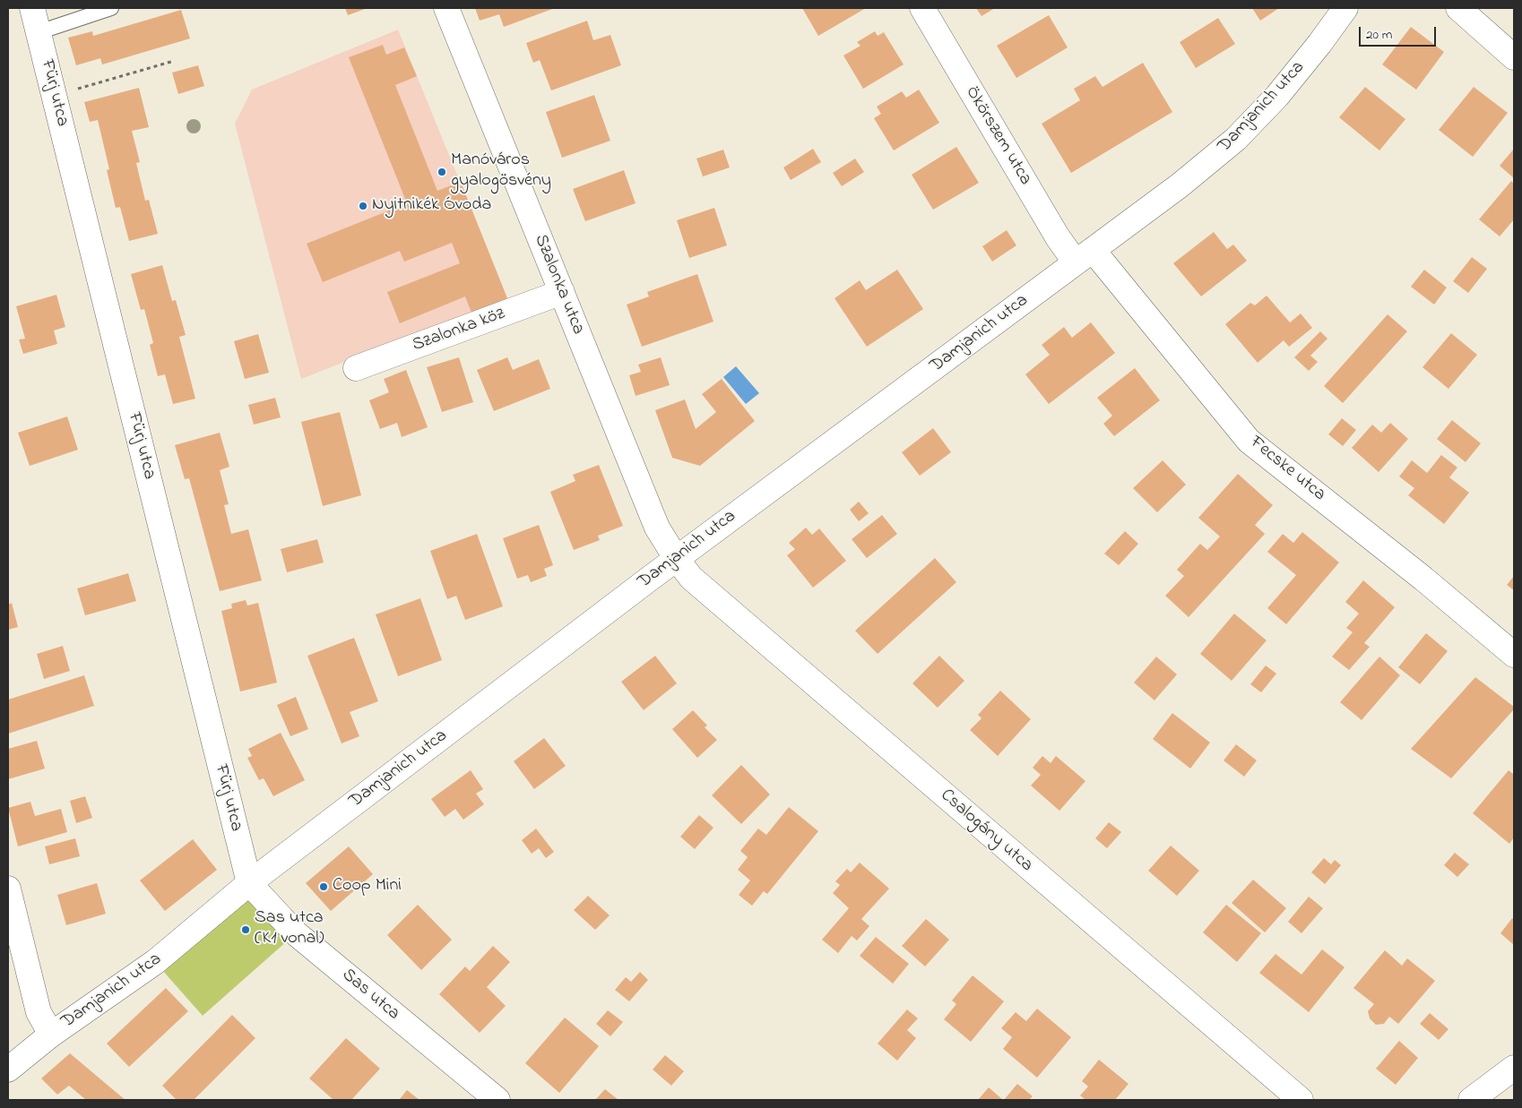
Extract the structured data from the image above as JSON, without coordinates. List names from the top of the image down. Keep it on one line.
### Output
{"streets":{"street":["Fürj utca","Damjanich utca","Ökörszem utca","Szalonka utca","Szalonka köz","Fecske utca","Csalogány utca","Sas utca"]},"crossings":[["Fürj utca","Damjanich utca"],["Fürj utca","Sas utca"],["Damjanich utca","Ökörszem utca"],["Damjanich utca","Szalonka utca"],["Damjanich utca","Fecske utca"],["Damjanich utca","Csalogány utca"],["Damjanich utca","Sas utca"],["Ökörszem utca","Fecske utca"],["Szalonka utca","Szalonka köz"],["Szalonka utca","Csalogány utca"]],"places":["Manóváros gyalogösvény","Nyitnikék Óvoda","Coop Mini","Sas utca (K1 vonal)"],"scale_bar":"20 m"}
